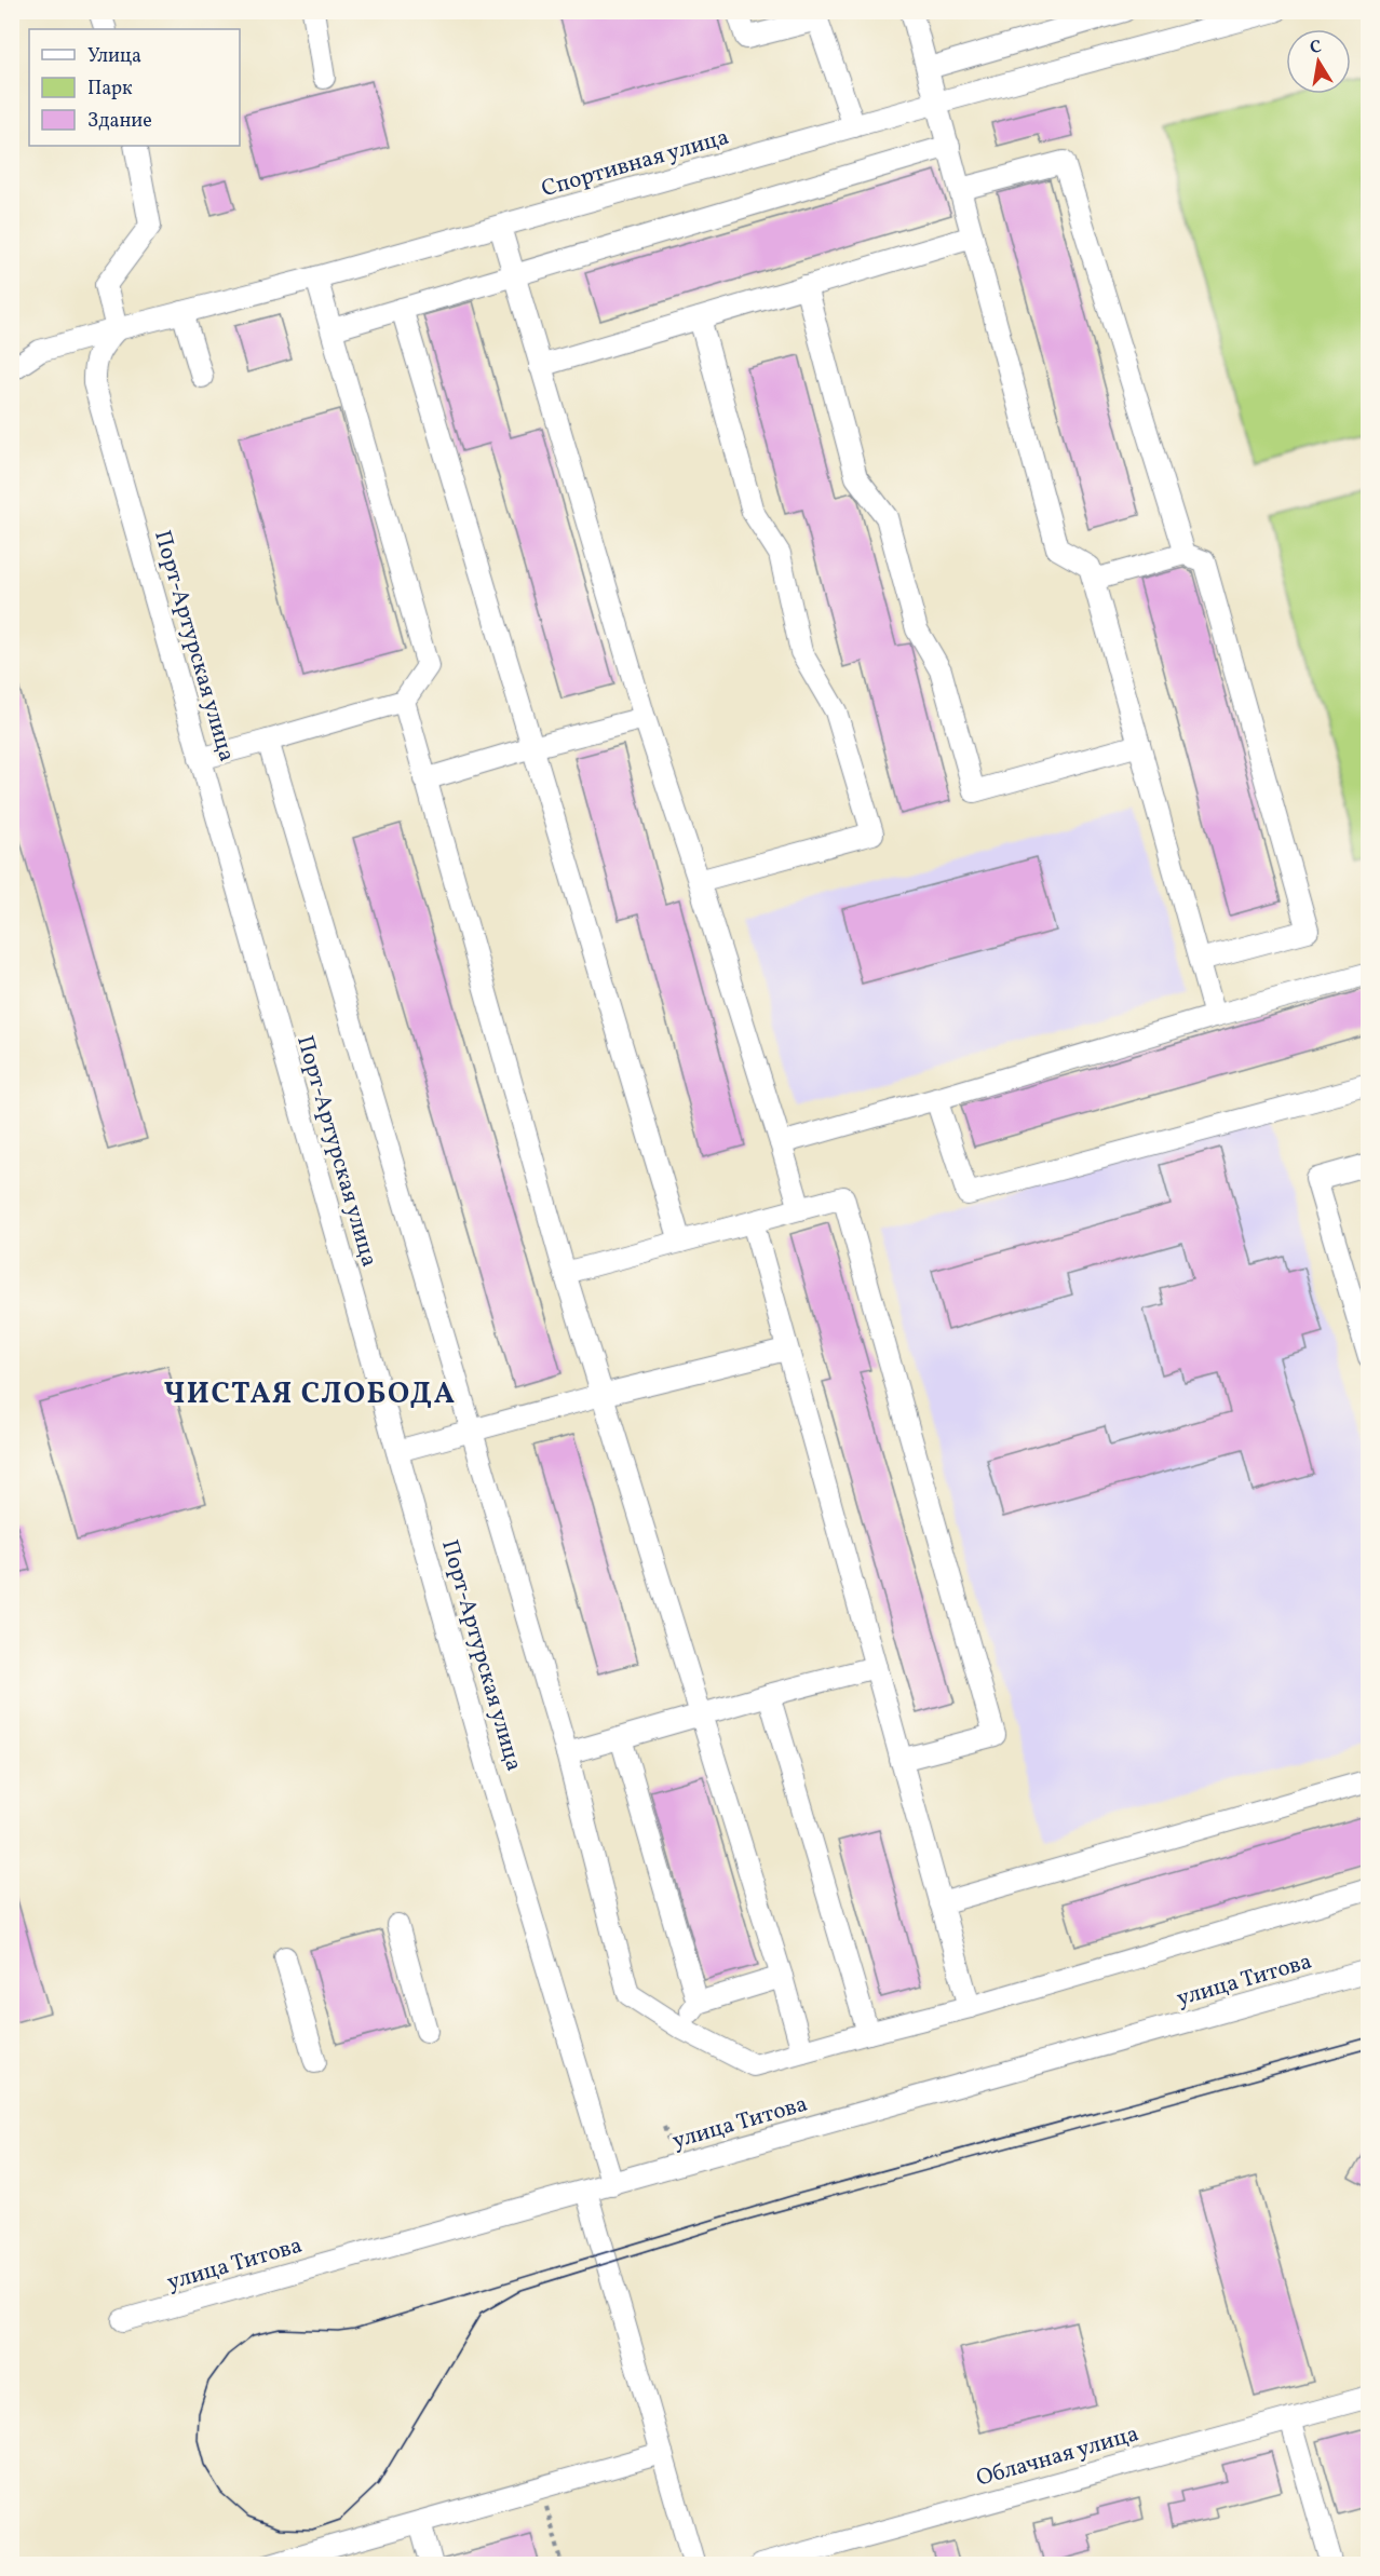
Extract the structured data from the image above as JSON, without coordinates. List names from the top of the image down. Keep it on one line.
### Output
{"streets":{"street":["Спортивная улица","Порт-Артурская улица","улица Титова","Облачная улица"]},"crossings":[["Спортивная улица","Порт-Артурская улица"],["Порт-Артурская улица","улица Титова"]],"districts":["ЧИСТАЯ СЛОБОДА"],"legend":["Улица","Парк","Здание"],"north":"top"}
